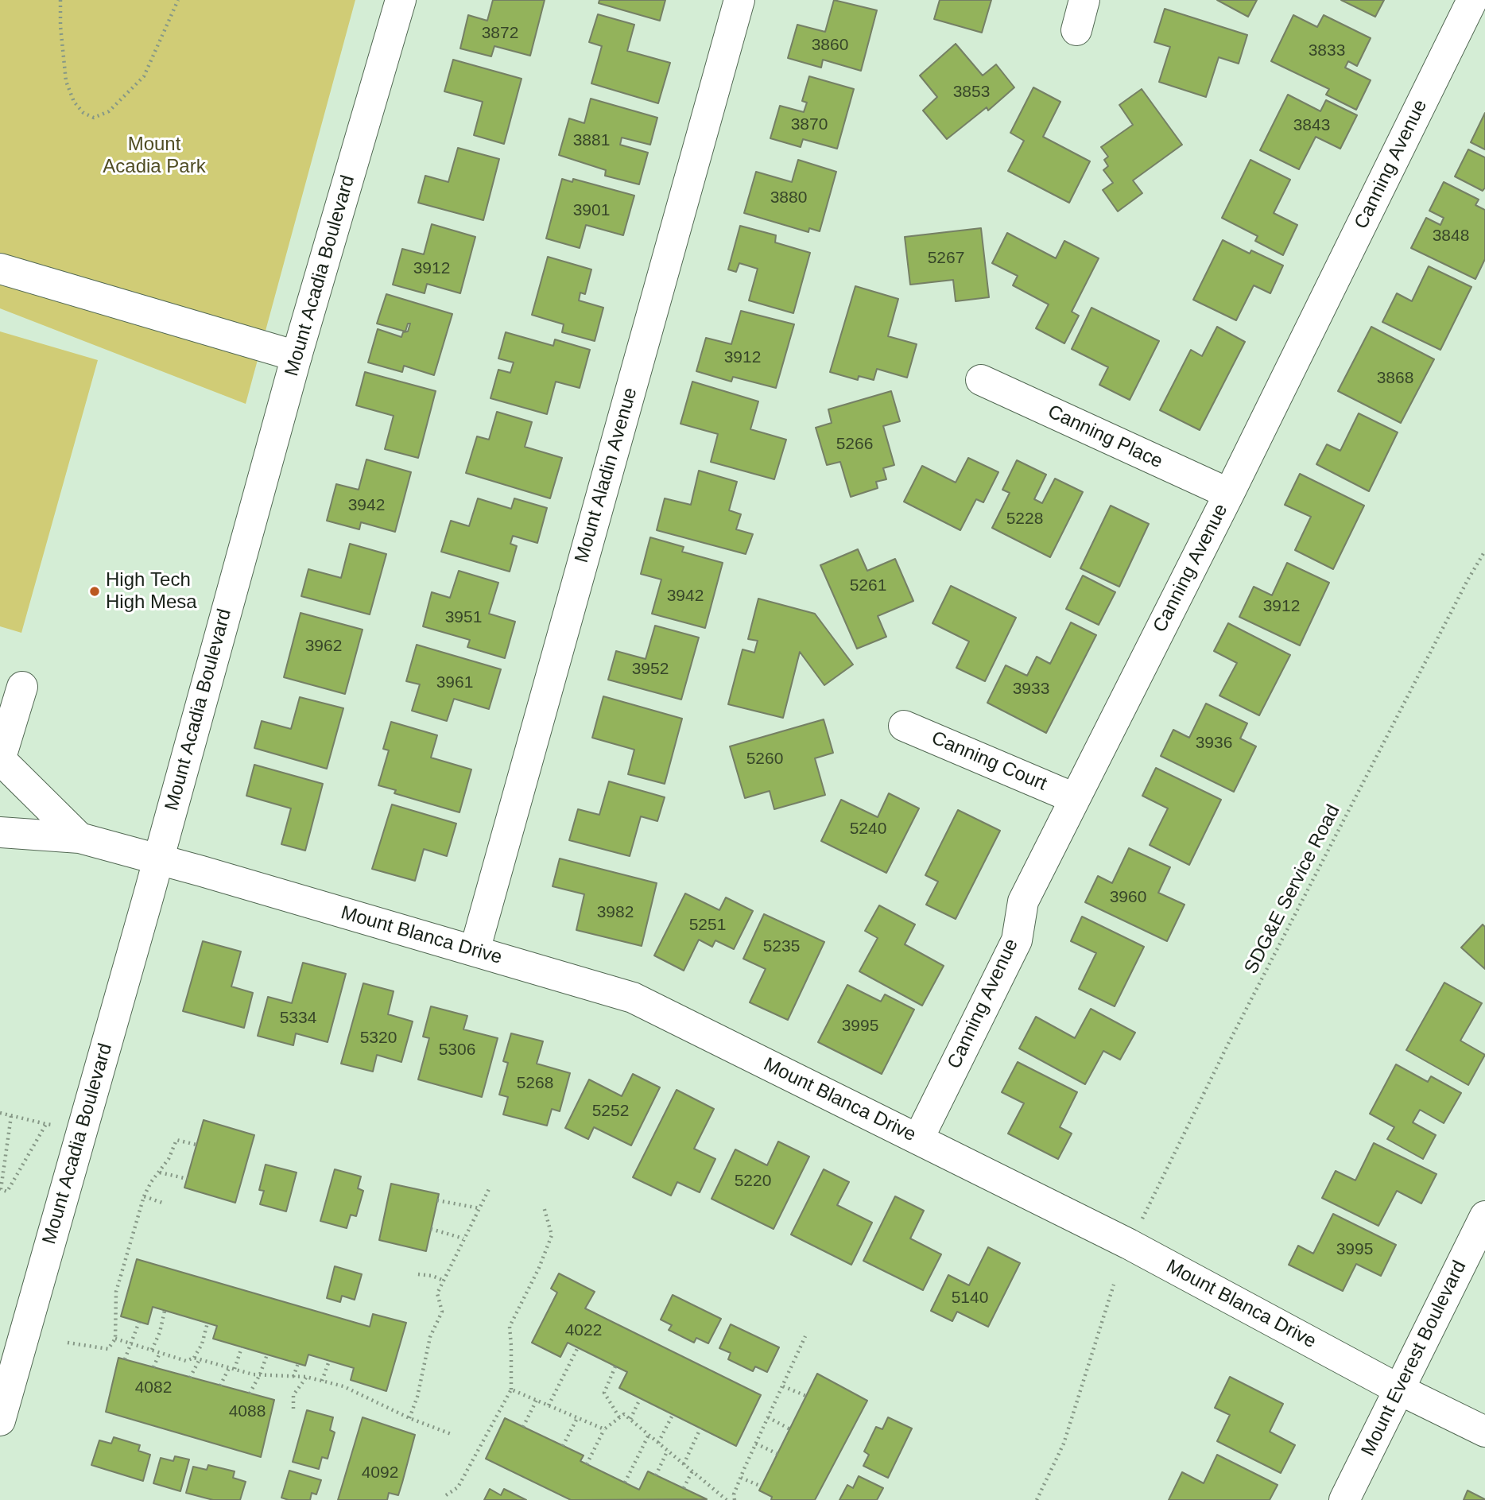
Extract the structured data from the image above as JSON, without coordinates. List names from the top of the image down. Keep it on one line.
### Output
{"streets":{"street":["Canning Avenue","Mount Acadia Boulevard","Canning Place","Mount Aladin Avenue","Canning Court","Mount Blanca Drive","Mount Everest Boulevard"],"path":["SDG&E Service Road"]},"crossings":[["Canning Avenue","Canning Place"],["Canning Avenue","Canning Court"],["Canning Avenue","Mount Blanca Drive"],["Mount Acadia Boulevard","Mount Blanca Drive"],["Mount Aladin Avenue","Mount Blanca Drive"],["SDG&E Service Road","Mount Blanca Drive"],["Mount Blanca Drive","Mount Everest Boulevard"]],"parks":["Mount Acadia Park"],"places":["High Tech High Mesa"],"house_numbers":["3872","3860","3833","3853","3870","3843","3881","3880","3901","3848","5267","3912","3912","3868","5266","3942","5228","5261","3942","3912","3951","3962","3952","3961","3933","3936","5260","5240","3960","3982","5251","5235","5334","3995","5320","5306","5268","5252","5220","3995","5140","4022","4082","4088","4092"]}
